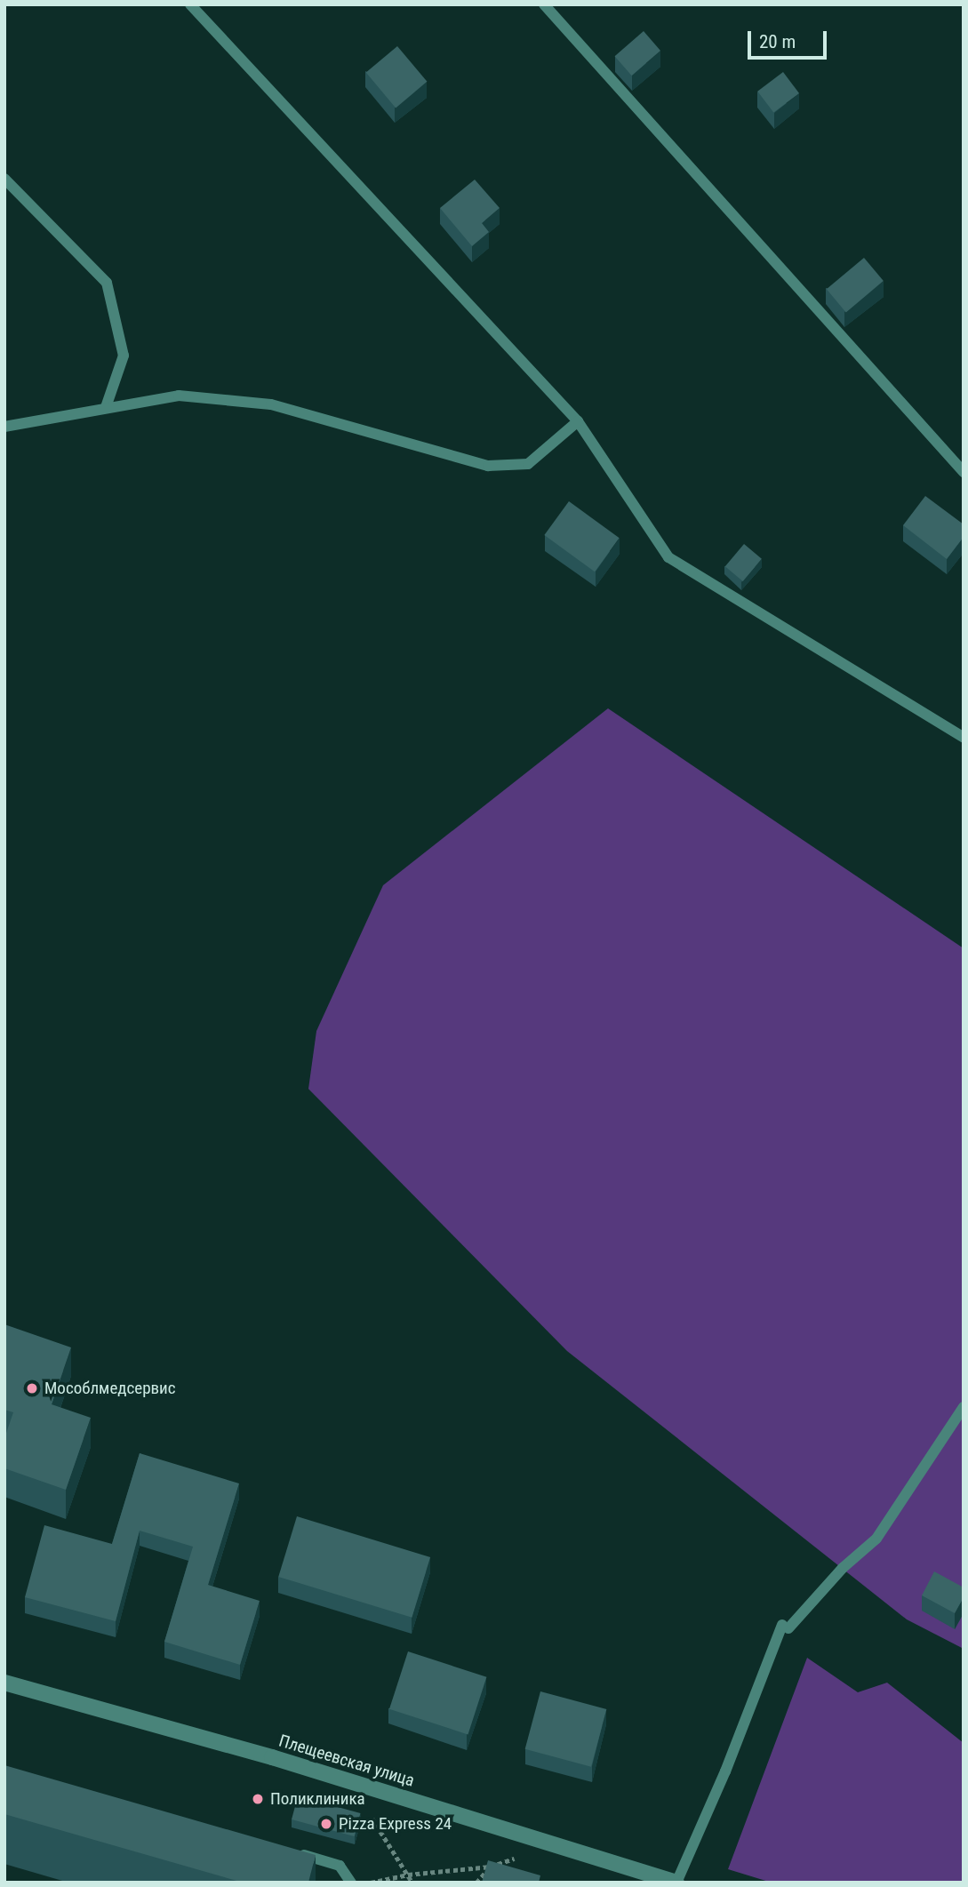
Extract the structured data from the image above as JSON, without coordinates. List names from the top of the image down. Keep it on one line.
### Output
{"streets":{"street":["Плещеевская улица"]},"places":["Мособлмедсервис","Поликлиника","Pizza Express 24"],"scale_bar":"20 m"}
